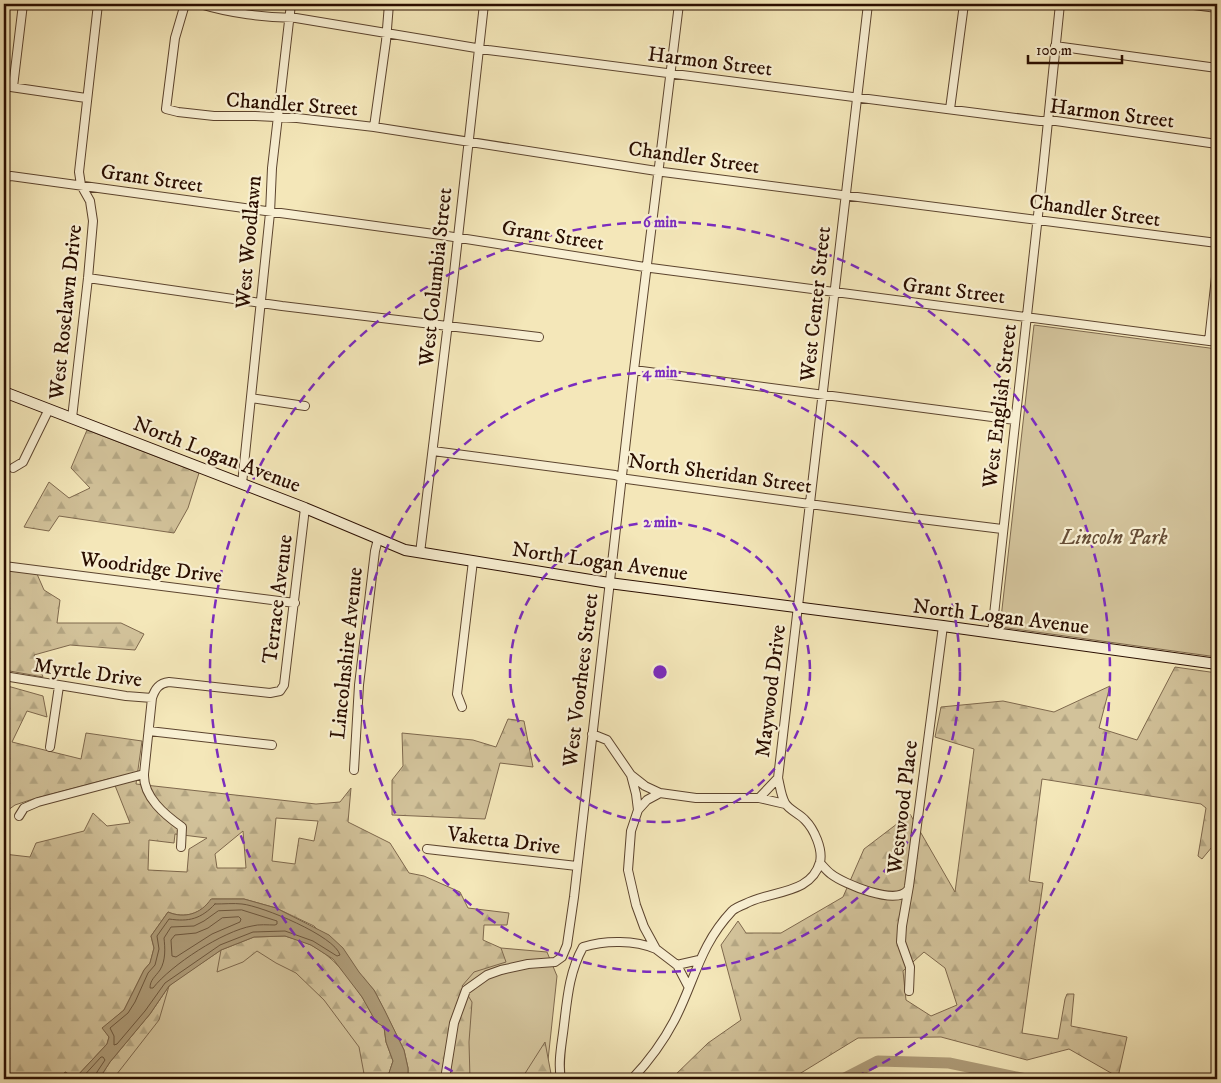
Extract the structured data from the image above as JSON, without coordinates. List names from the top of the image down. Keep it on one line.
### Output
{"streets":{"street":["Harmon Street","Chandler Street","Grant Street","West Woodlawn","West Columbia Street","West Center Street","West Roselawn Drive","West English Street","North Logan Avenue","North Sheridan Street","Woodridge Drive","Terrace Avenue","Lincolnshire Avenue","Myrtle Drive","West Voorhees Street","Maywood Drive","Westwood Place","Vaketta Drive"]},"crossings":[["Harmon Street","West Woodlawn"],["Harmon Street","West Columbia Street"],["Harmon Street","West Center Street"],["Harmon Street","West English Street"],["Harmon Street","West Voorhees Street"],["Chandler Street","West Woodlawn"],["Chandler Street","West Columbia Street"],["Chandler Street","West Center Street"],["Chandler Street","West English Street"],["Chandler Street","West Voorhees Street"],["Grant Street","West Woodlawn"],["Grant Street","West Columbia Street"],["Grant Street","West Center Street"],["Grant Street","West Roselawn Drive"],["Grant Street","West English Street"],["Grant Street","West Voorhees Street"],["West Woodlawn","North Logan Avenue"],["West Columbia Street","North Logan Avenue"],["West Columbia Street","North Sheridan Street"],["West Center Street","North Logan Avenue"],["West Center Street","North Sheridan Street"],["West Center Street","Maywood Drive"],["West Roselawn Drive","North Logan Avenue"],["West English Street","North Logan Avenue"],["West English Street","North Sheridan Street"],["North Logan Avenue","Terrace Avenue"],["North Logan Avenue","Lincolnshire Avenue"],["North Logan Avenue","West Voorhees Street"],["North Logan Avenue","Maywood Drive"],["North Logan Avenue","Westwood Place"],["North Sheridan Street","West Voorhees Street"],["Woodridge Drive","Terrace Avenue"],["Terrace Avenue","Myrtle Drive"],["West Voorhees Street","Vaketta Drive"]],"parks":["Lincoln Park"],"scale_bar":"100 m","rings":["6 min","4 min","2 min"]}
